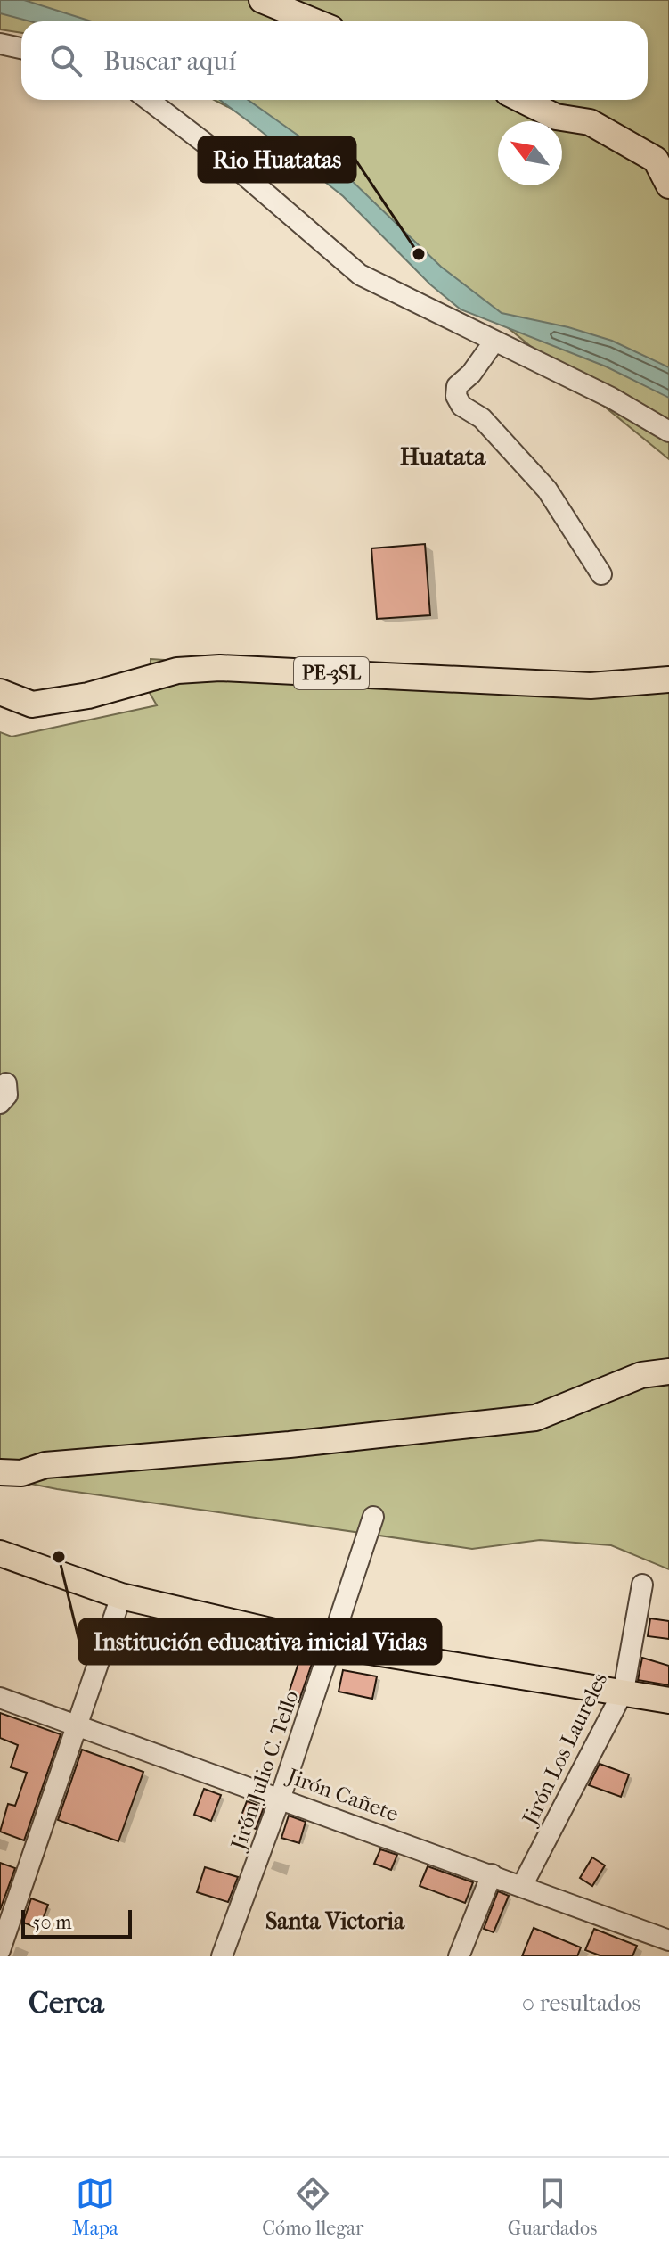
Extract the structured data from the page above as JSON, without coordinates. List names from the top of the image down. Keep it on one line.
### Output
{"streets":{"main road":["PE-3SL"],"street":["Jirón Los Laureles","Jirón Julio C. Tello","Jirón Cañete"]},"crossings":[["Jirón Los Laureles","Jirón Cañete"],["Jirón Julio C. Tello","Jirón Cañete"]],"districts":["Huatata","Santa Victoria"],"places":["Rio Huatatas","Institución educativa inicial Vidas"],"scale_bar":"50 m","north":"top left","page":{"search":"Buscar aquí","scale":"50 m","heading":["Cerca","0 resultados"],"nav":["Mapa","Cómo llegar","Guardados"]}}
